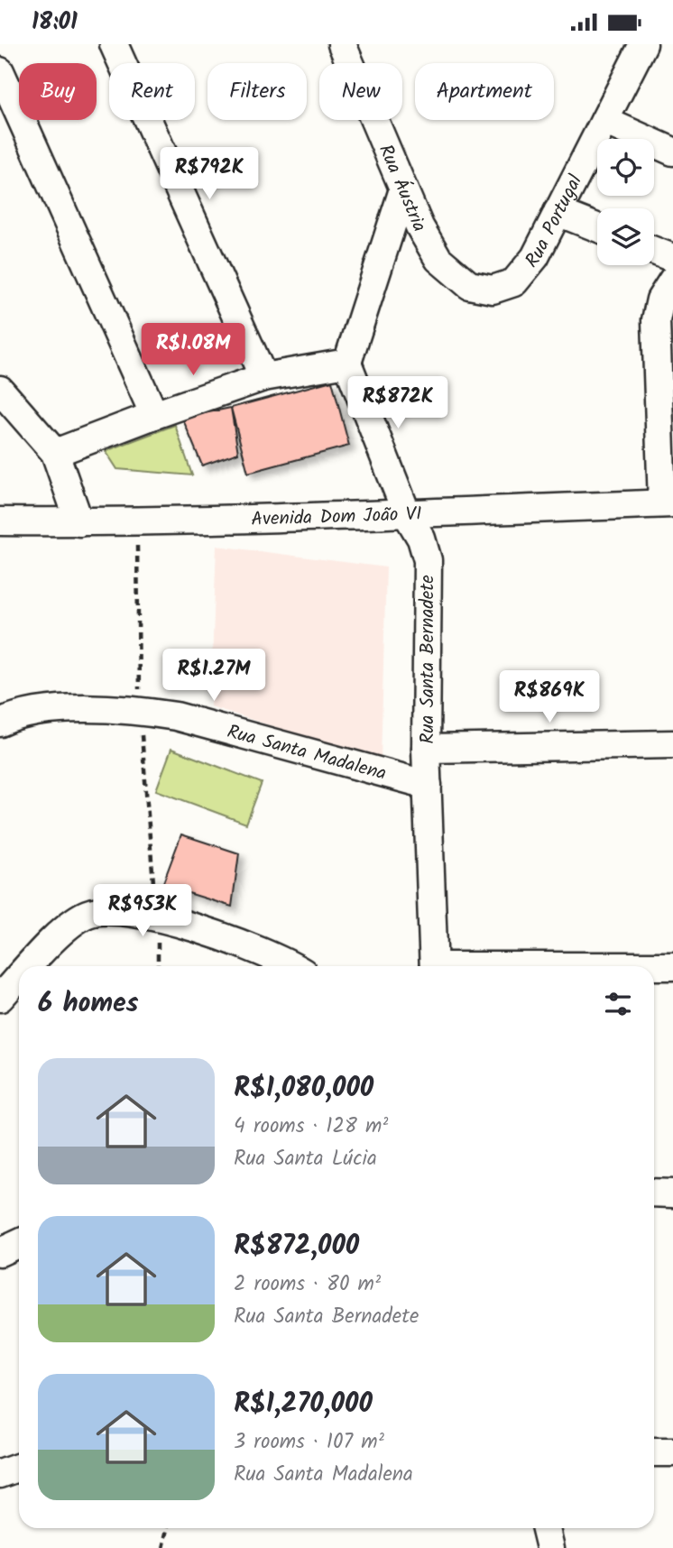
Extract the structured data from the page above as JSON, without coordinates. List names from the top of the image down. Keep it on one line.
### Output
{"streets":{"street":["Rua Áustria","Rua Portugal","Avenida Dom João VI","Rua Santa Bernadete","Rua Santa Madalena"]},"crossings":[["Rua Áustria","Rua Portugal"],["Avenida Dom João VI","Rua Santa Bernadete"],["Rua Santa Bernadete","Rua Santa Madalena"]],"page":{"status":"18:01","chip":["Buy","Rent","Filters","New","Apartment"],"price":["R$792K","R$1.08M","R$872K","R$1.27M","R$869K","R$953K"],"heading":"6 homes","list":[{"name":"R$1,080,000","note":"4 rooms · 128 m² · Rua Santa Lúcia"},{"name":"R$872,000","note":"2 rooms · 80 m² · Rua Santa Bernadete"},{"name":"R$1,270,000","note":"3 rooms · 107 m² · Rua Santa Madalena"}]}}
